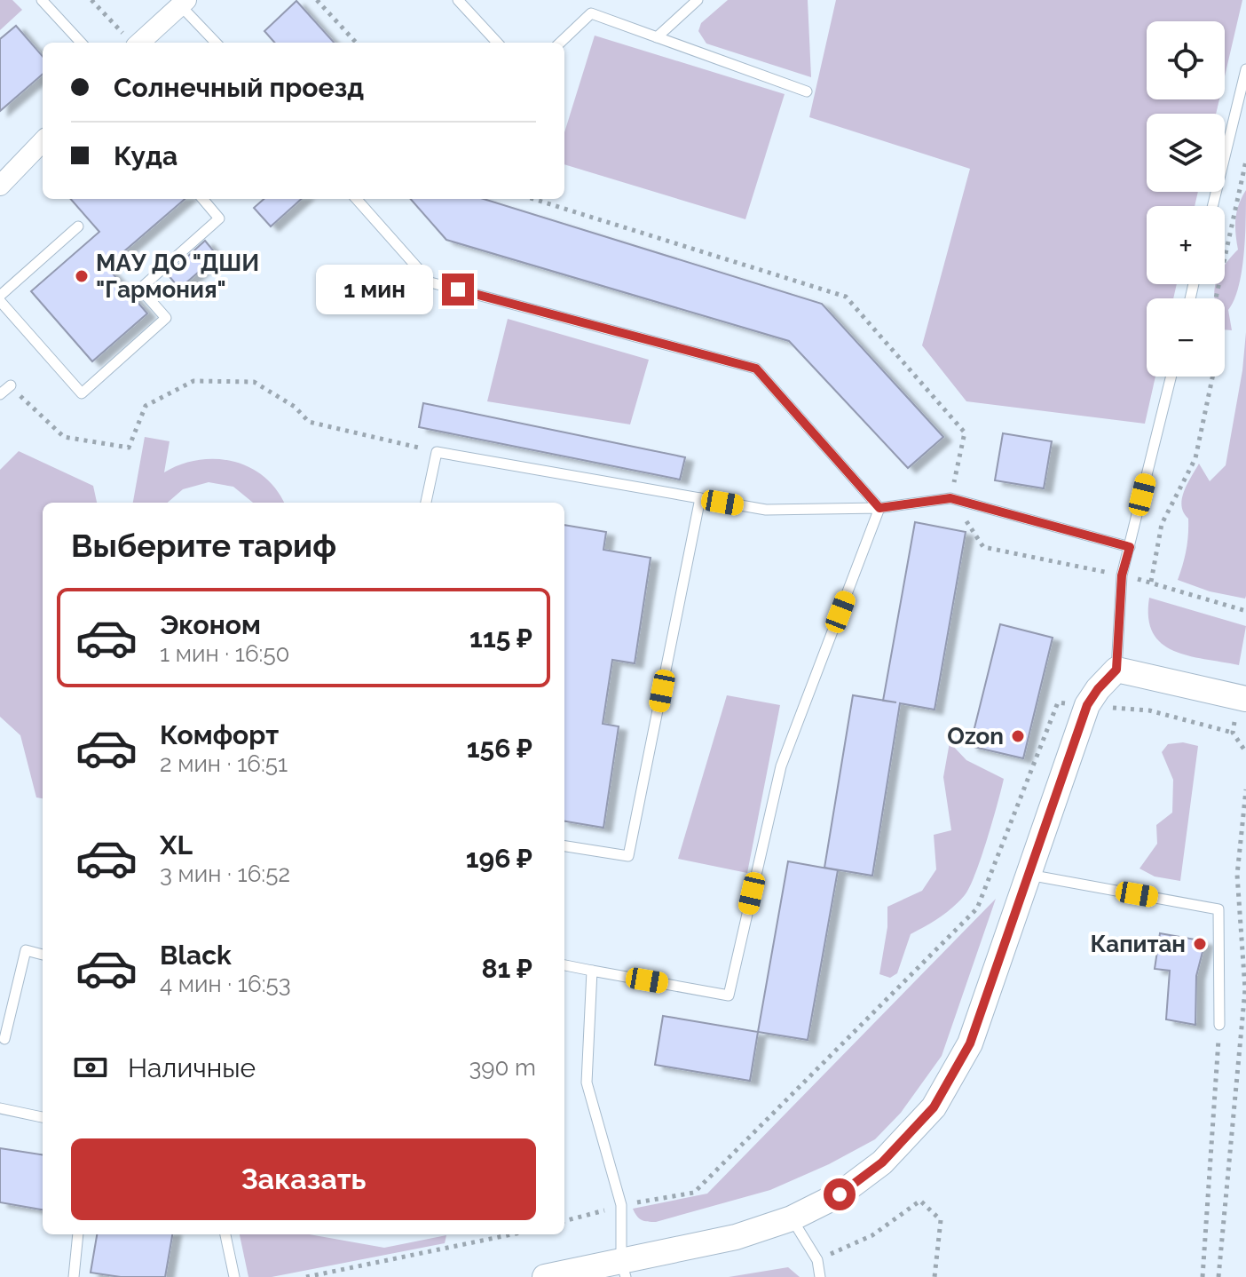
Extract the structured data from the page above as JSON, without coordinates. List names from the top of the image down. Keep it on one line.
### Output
{"places":["МАУ ДО \"ДШИ \"Гармония\"","Ozon","Капитан"],"page":{"map_buttons":["+","−"],"banner":["Солнечный проезд","Куда"],"bubble":"1 мин","heading":"Выберите тариф","list":[{"name":"Эконом","note":"1 мин · 16:50","value":"115 ₽"},{"name":"Комфорт","note":"2 мин · 16:51","value":"156 ₽"},{"name":"XL","note":"3 мин · 16:52","value":"196 ₽"},{"name":"Black","note":"4 мин · 16:53","value":"81 ₽"}],"pay":["Наличные","390 m"],"buttons":"Заказать"}}
